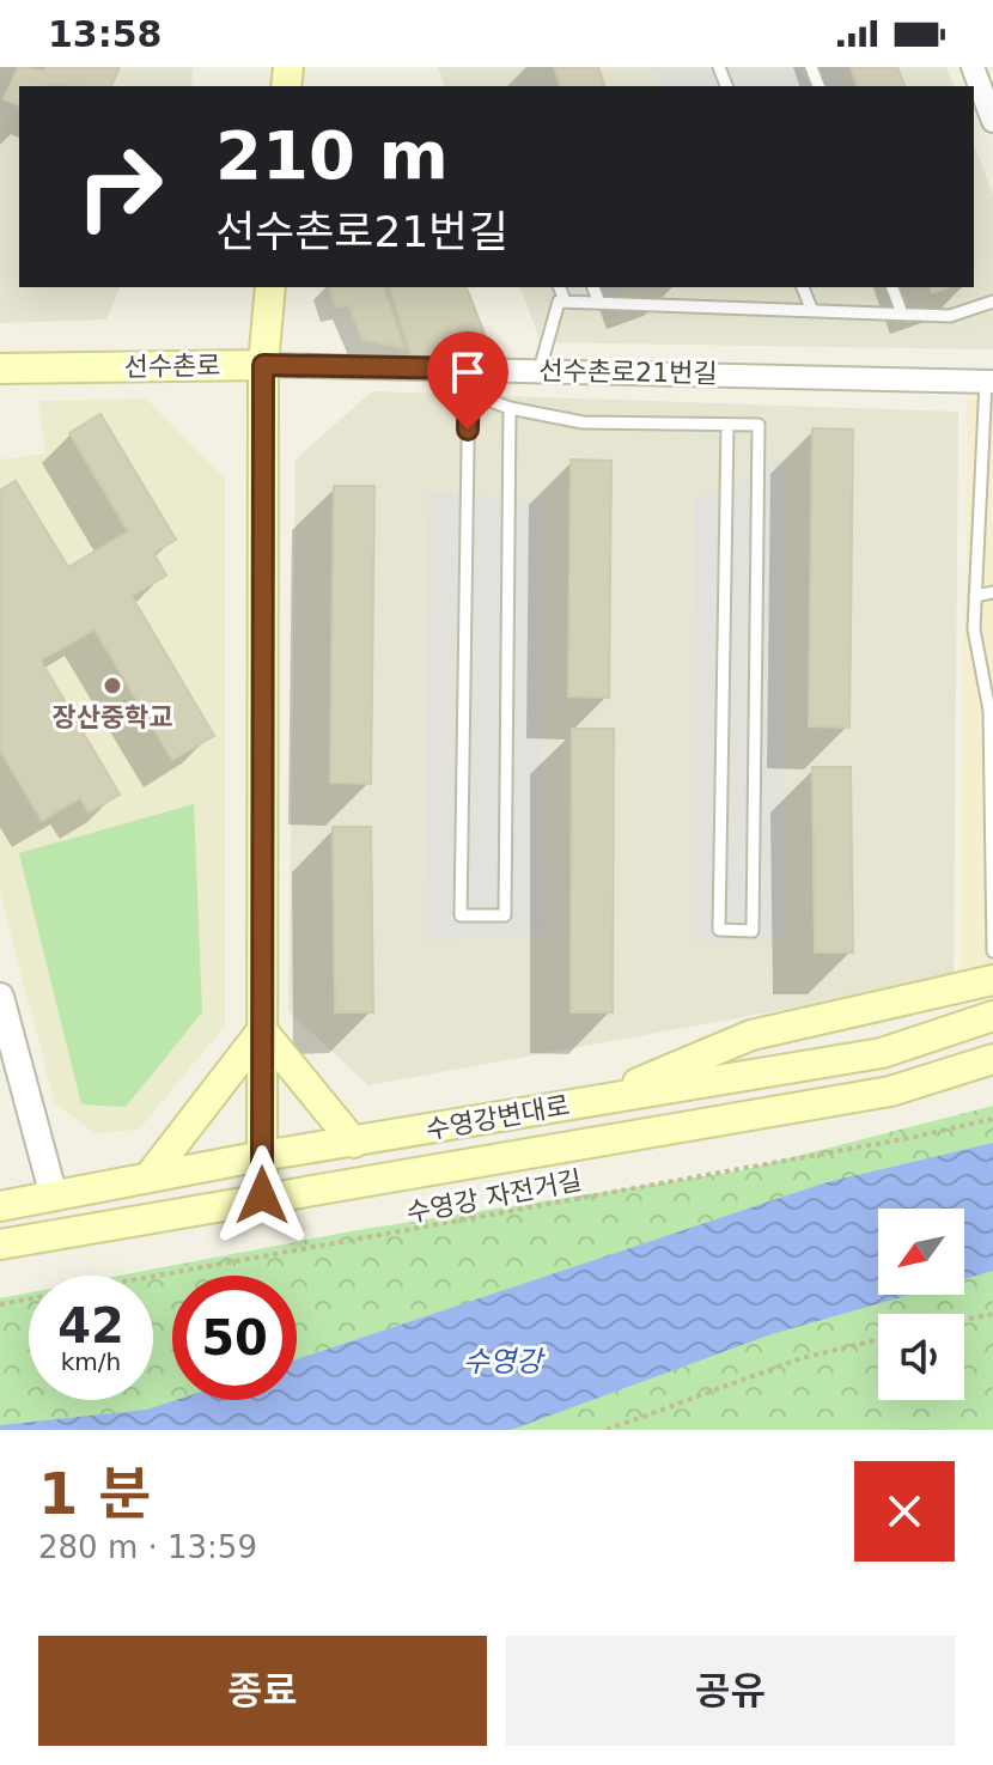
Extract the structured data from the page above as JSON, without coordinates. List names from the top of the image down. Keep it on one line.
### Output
{"streets":{"main road":["선수촌로","수영강변대로"],"street":["선수촌로21번길"],"path":["수영강 자전거길"]},"crossings":[["선수촌로","선수촌로21번길"]],"water":["수영강"],"places":["장산중학교"],"north":"bottom left","page":{"status":"13:58","turn":["210 m","선수촌로21번길"],"speed":"42 km/h","limit":"50","heading":["1 분","280 m · 13:59"],"buttons":["종료","공유"]}}
